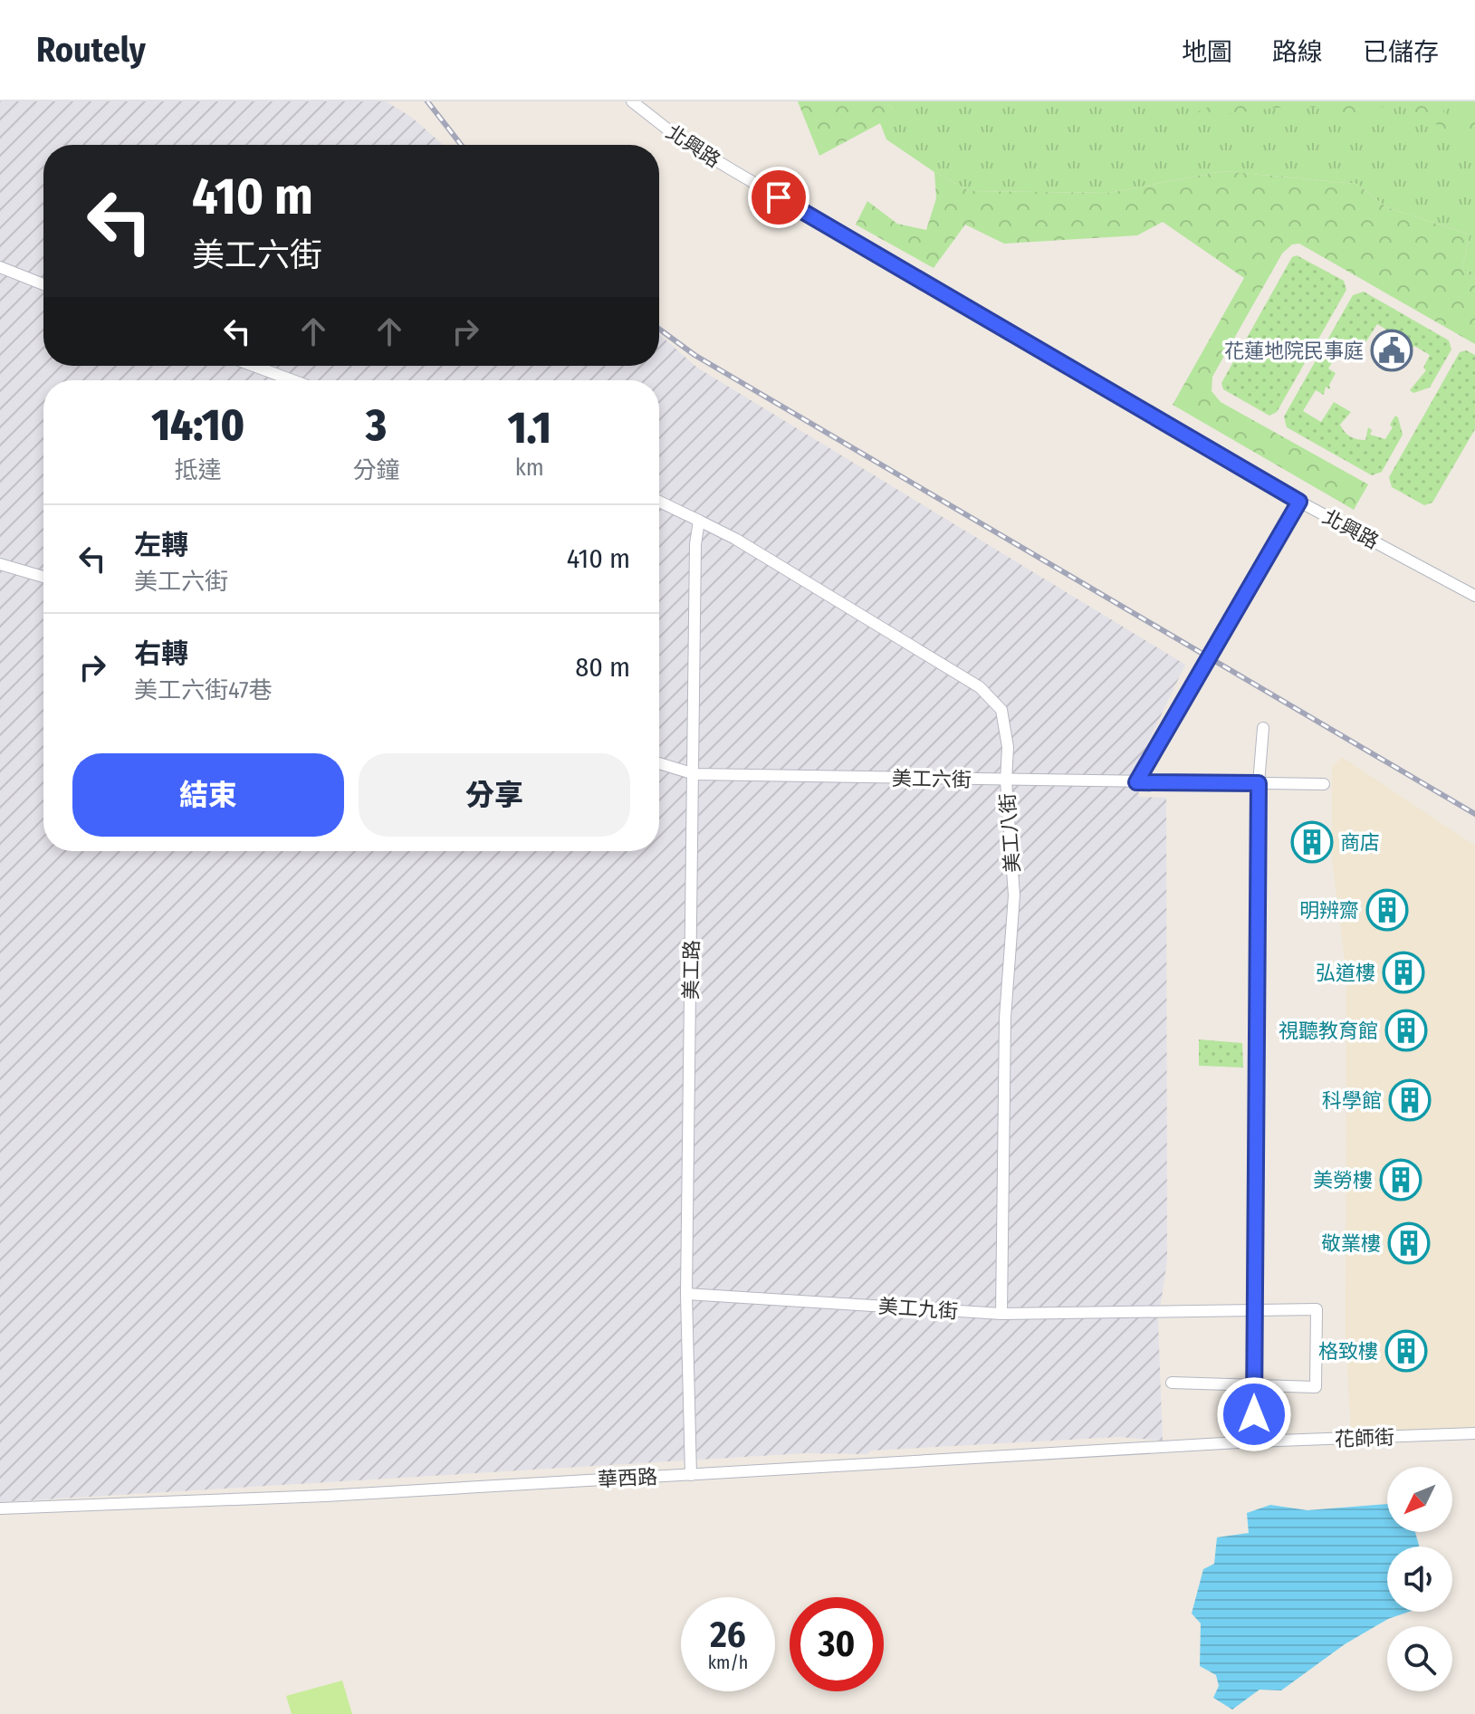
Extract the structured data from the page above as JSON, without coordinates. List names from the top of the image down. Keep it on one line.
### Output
{"streets":{"street":["北興路","美工六街","美工八街","美工路","美工九街","花師街","華西路"]},"crossings":[["美工六街","美工八街"],["美工六街","美工路"],["美工八街","美工路"],["美工八街","美工九街"],["美工路","美工九街"],["美工路","華西路"],["花師街","華西路"]],"places":{"public building":["花蓮地院民事庭"],"building":["商店","明辨齋","弘道樓","視聽教育館","科學館","美勞樓","敬業樓","格致樓"]},"north":"bottom left","page":{"header":"Routely","nav":["地圖","路線","已儲存"],"turn":["410 m","美工六街"],"eta":["14:10","抵達","3","分鐘","1.1","km"],"list":[{"name":"左轉","note":"美工六街","value":"410 m"},{"name":"右轉","note":"美工六街47巷","value":"80 m"}],"buttons":["結束","分享"],"speed":"26 km/h","limit":"30"}}
